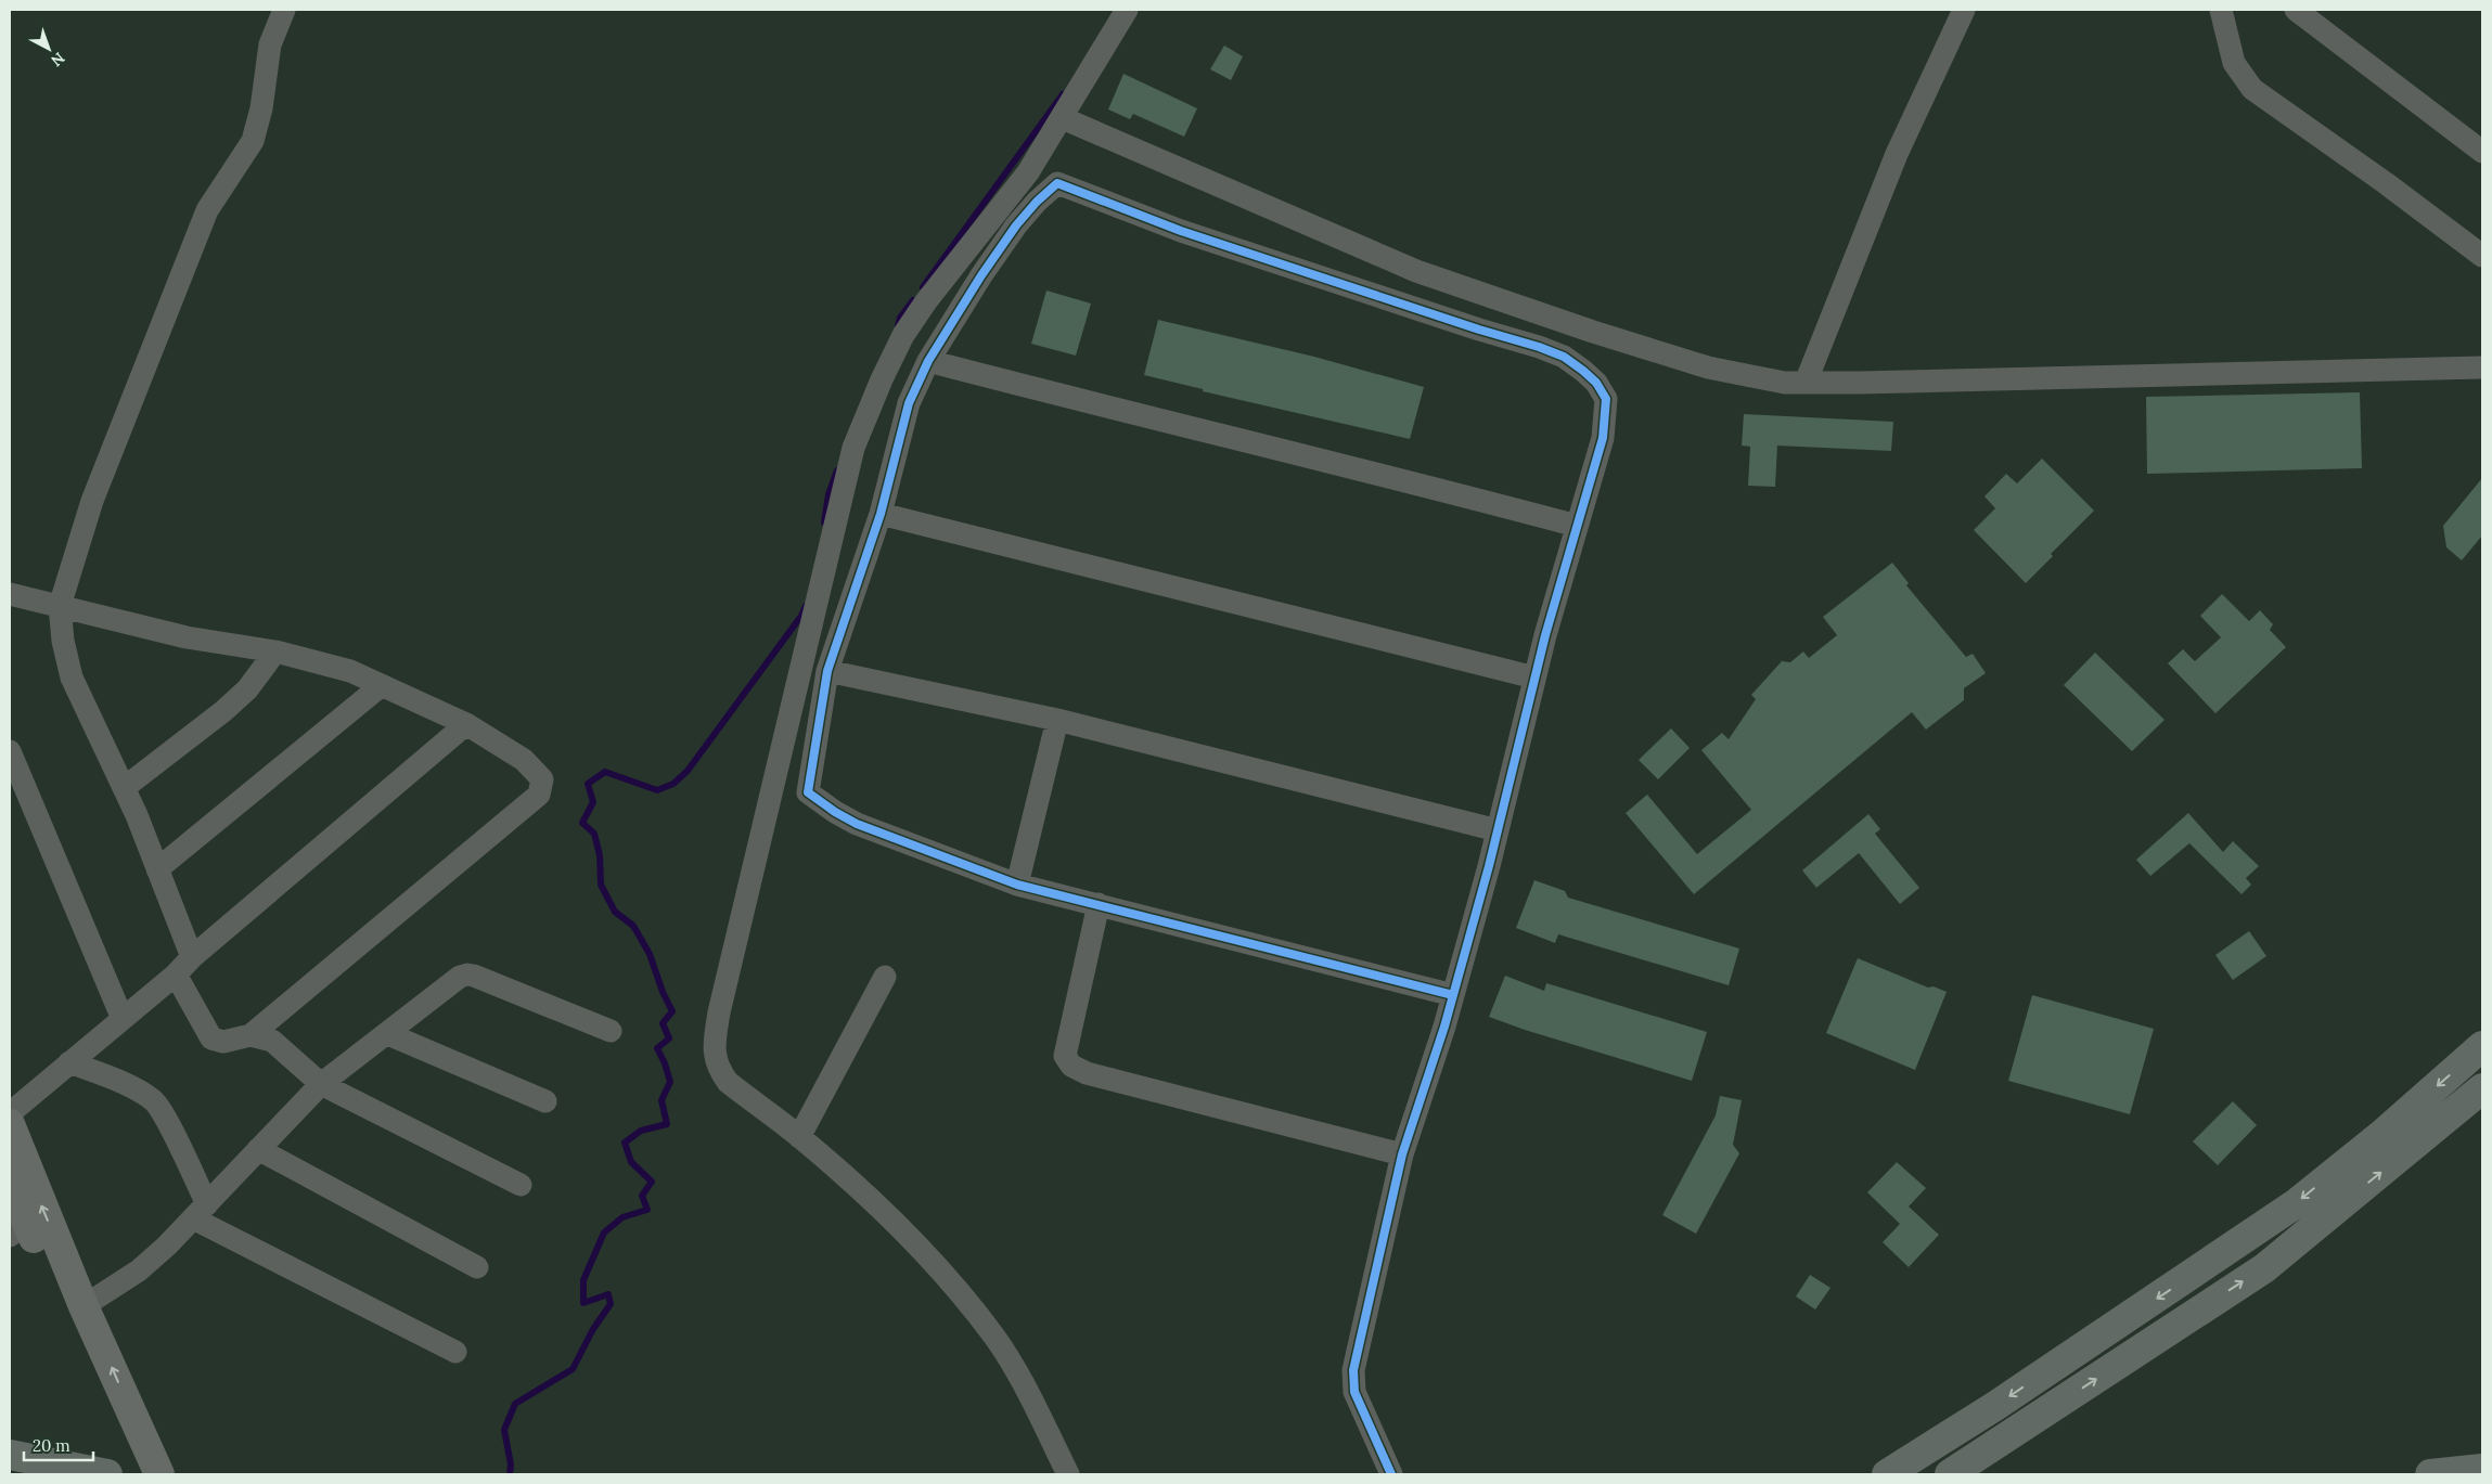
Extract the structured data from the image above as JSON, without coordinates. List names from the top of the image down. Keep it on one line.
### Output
{"scale_bar":"20 m","north":"bottom right"}
